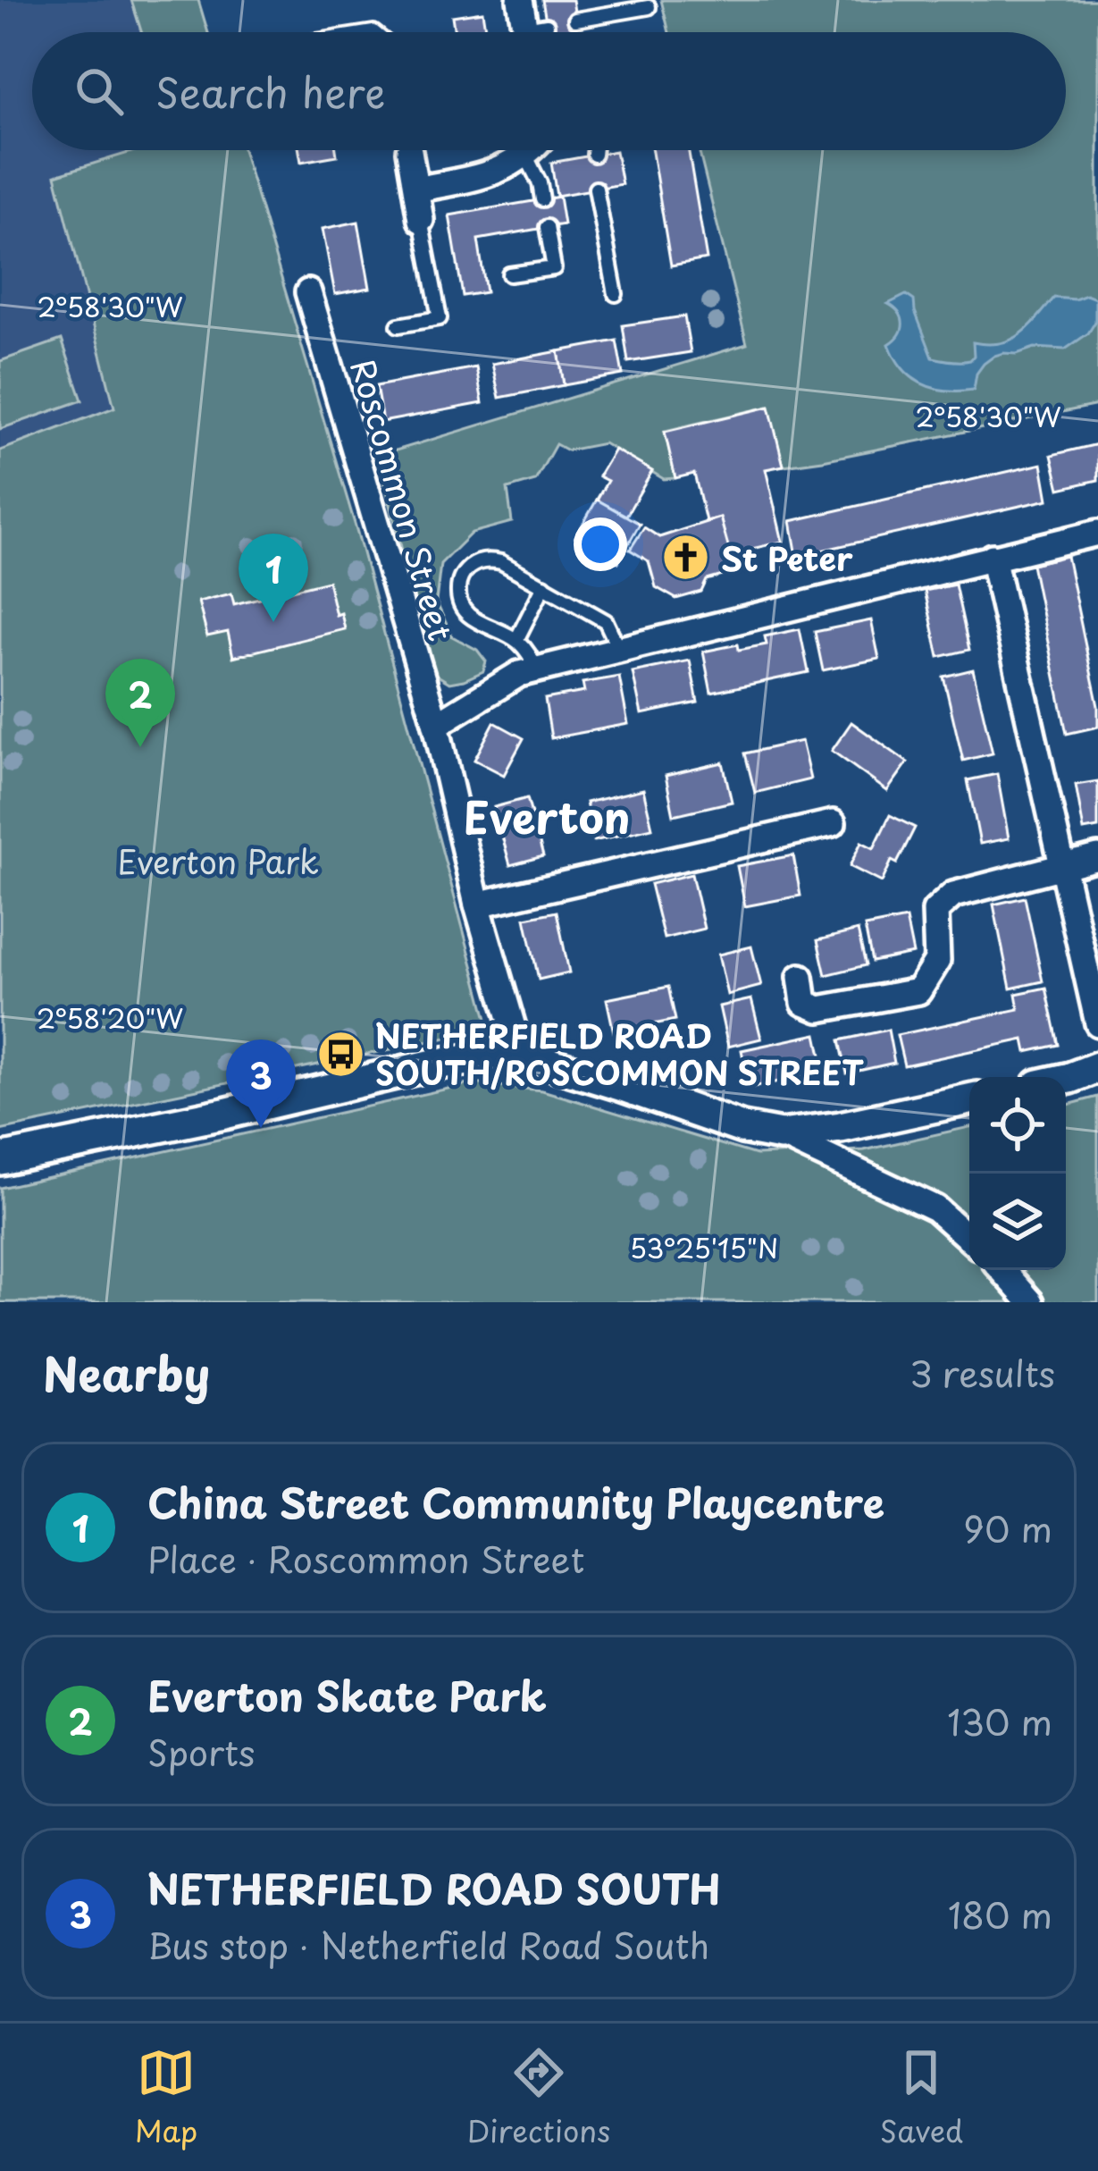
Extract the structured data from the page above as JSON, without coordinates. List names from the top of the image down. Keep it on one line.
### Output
{"streets":{"street":["Roscommon Street"]},"districts":["Everton"],"parks":["Everton Park"],"places":{"church":["St Peter"],"bus stop":["NETHERFIELD ROAD SOUTH/ROSCOMMON STREET"]},"page":{"search":"Search here","pins":["1","2","3"],"heading":["Nearby","3 results"],"list":[{"mark":"1","name":"China Street Community Playcentre","note":"Place · Roscommon Street","value":"90 m"},{"mark":"2","name":"Everton Skate Park","note":"Sports","value":"130 m"},{"mark":"3","name":"NETHERFIELD ROAD SOUTH","note":"Bus stop · Netherfield Road South","value":"180 m"}],"nav":["Map","Directions","Saved"]},"coordinates":["2°58'30\"W","2°58'20\"W","53°25'15\"N"]}
